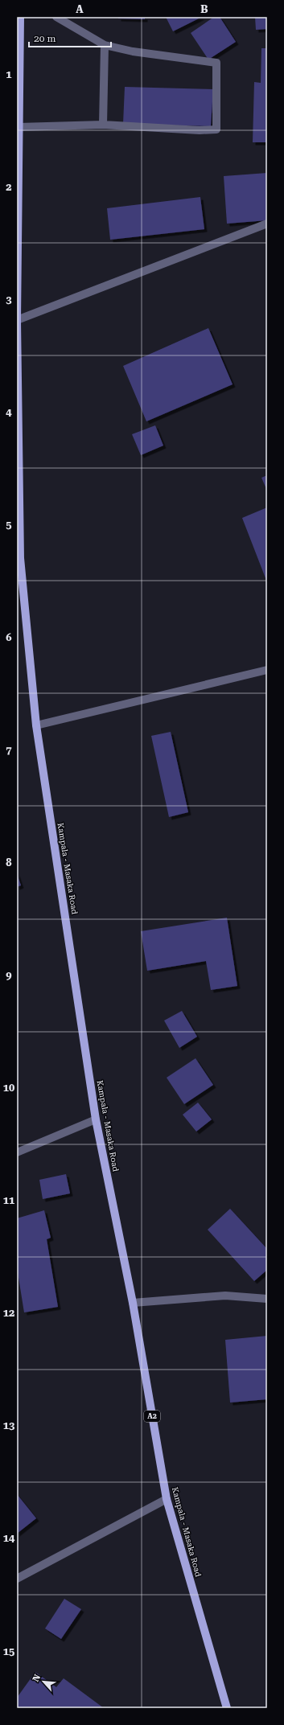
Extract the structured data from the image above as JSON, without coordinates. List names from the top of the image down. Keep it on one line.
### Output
{"streets":{"main road":["Kampala - Masaka Road","A2"]},"scale_bar":"20 m","north":"top left","grid":{"columns":["A","B"],"rows":["1","2","3","4","5","6","7","8","9","10","11","12","13","14","15"]}}
